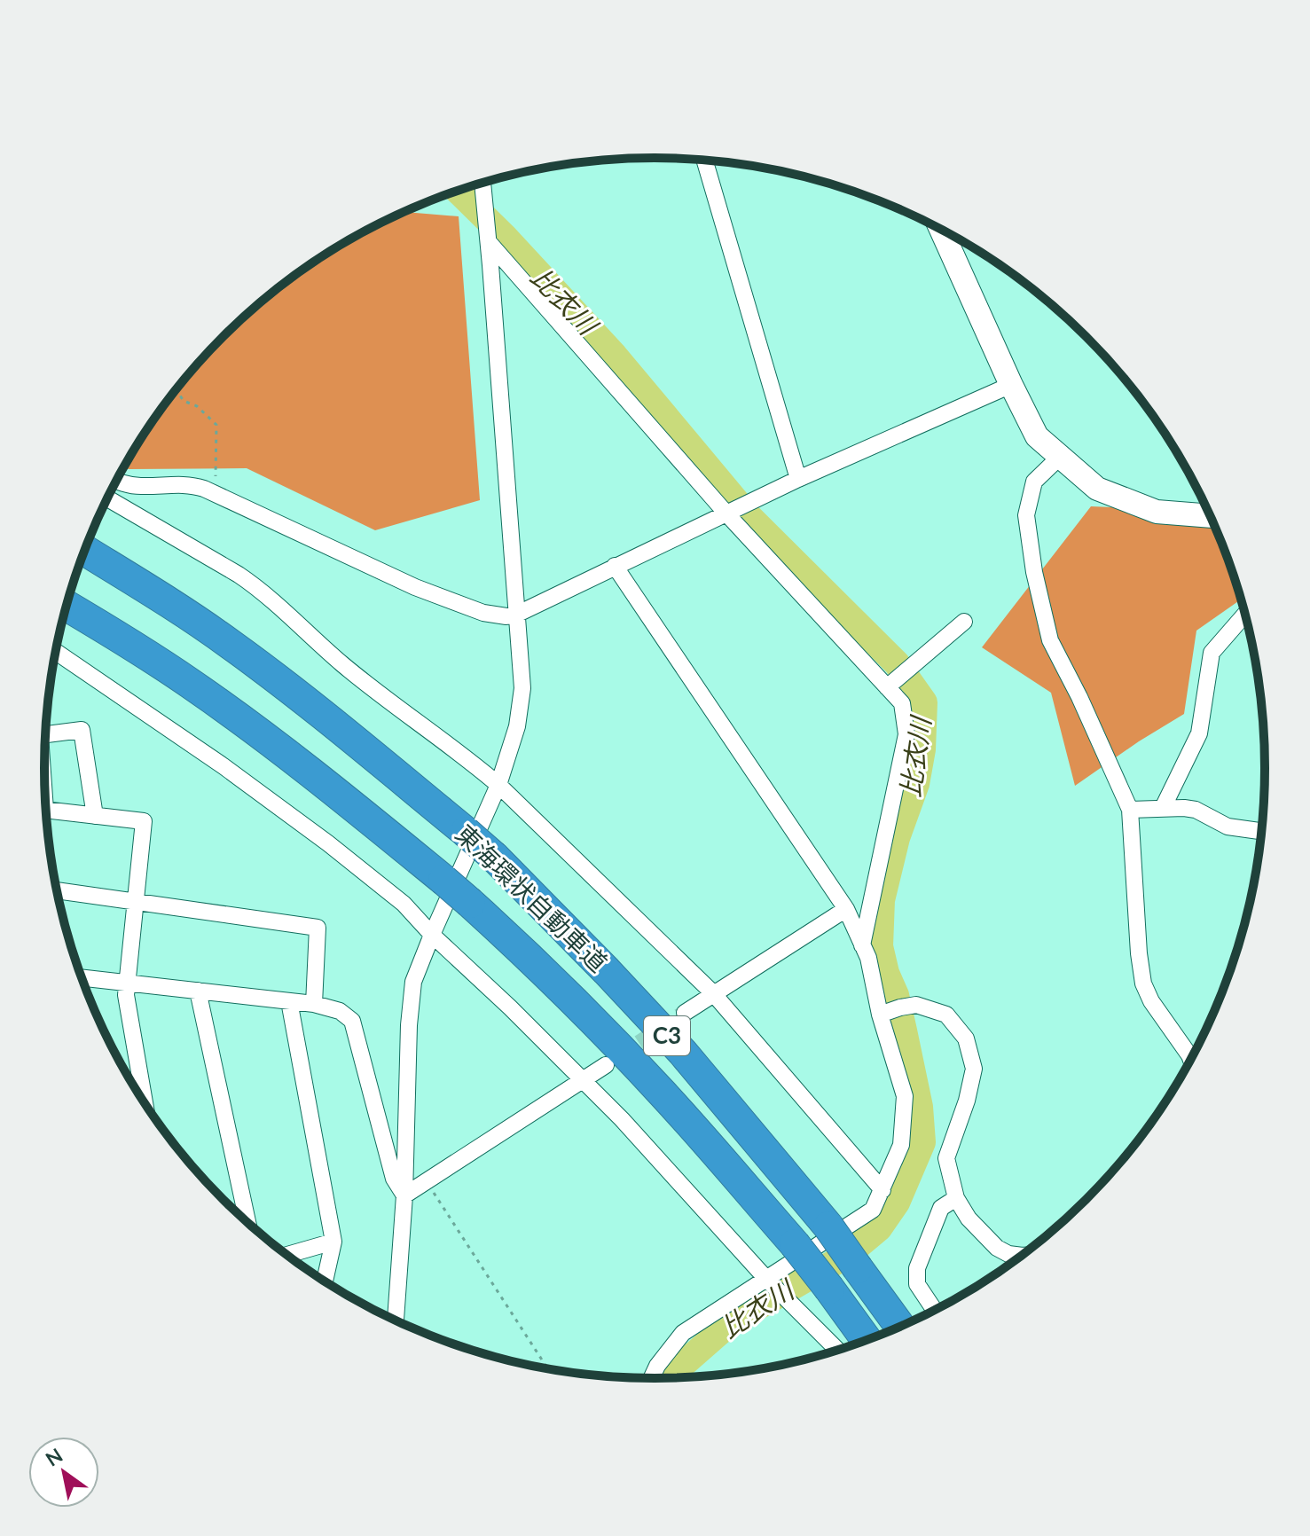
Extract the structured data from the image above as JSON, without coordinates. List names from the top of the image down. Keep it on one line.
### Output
{"streets":{"highway":["東海環状自動車道","C3"]},"water":["比衣川"],"north":"top left"}
